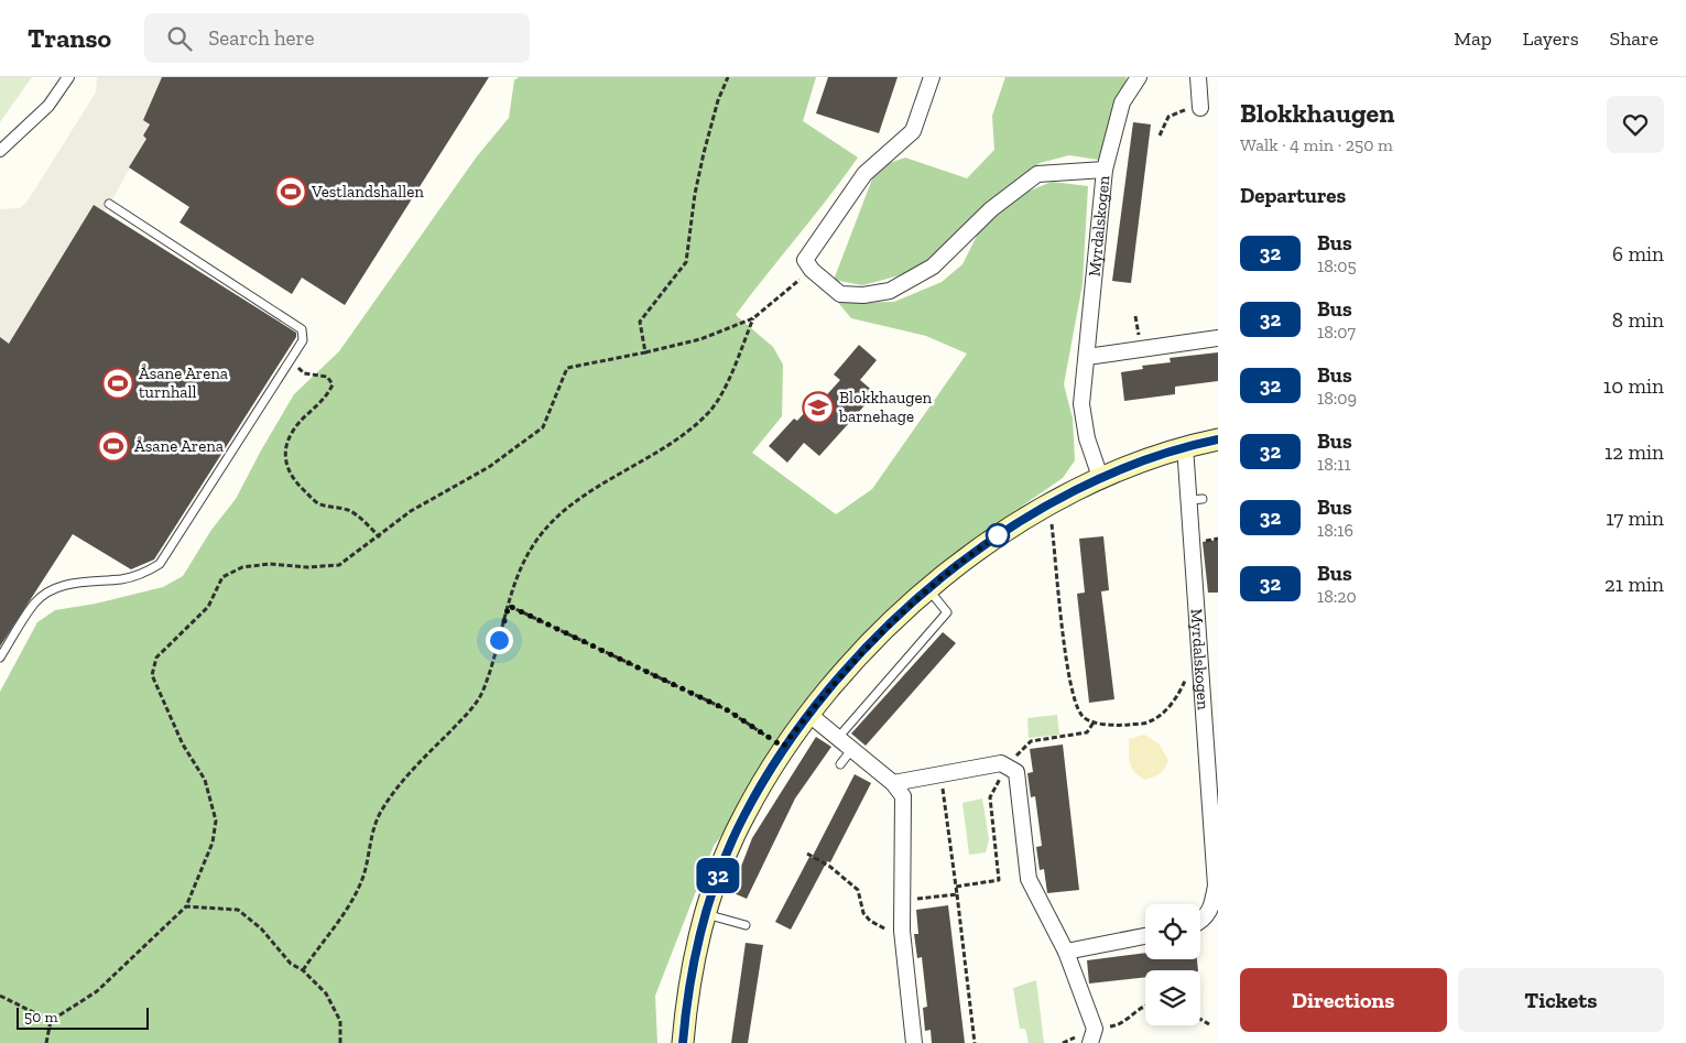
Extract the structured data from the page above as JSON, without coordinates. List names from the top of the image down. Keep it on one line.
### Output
{"streets":{"street":["Myrdalskogen"]},"places":{"sports":["Vestlandshallen","Åsane Arena turnhall","Åsane Arena"],"school or university":["Blokkhaugen barnehage"]},"lines":["bus line 32"],"scale_bar":"50 m","page":{"header":"Transo","search":"Search here","nav":["Map","Layers","Share"],"on_map":"32","heading":[["Blokkhaugen","Walk · 4 min · 250 m"],"Departures"],"list":[{"mark":"32","name":"Bus","note":"18:05","value":"6 min"},{"mark":"32","name":"Bus","note":"18:07","value":"8 min"},{"mark":"32","name":"Bus","note":"18:09","value":"10 min"},{"mark":"32","name":"Bus","note":"18:11","value":"12 min"},{"mark":"32","name":"Bus","note":"18:16","value":"17 min"},{"mark":"32","name":"Bus","note":"18:20","value":"21 min"}],"buttons":["Directions","Tickets"],"scale":"50 m"}}
